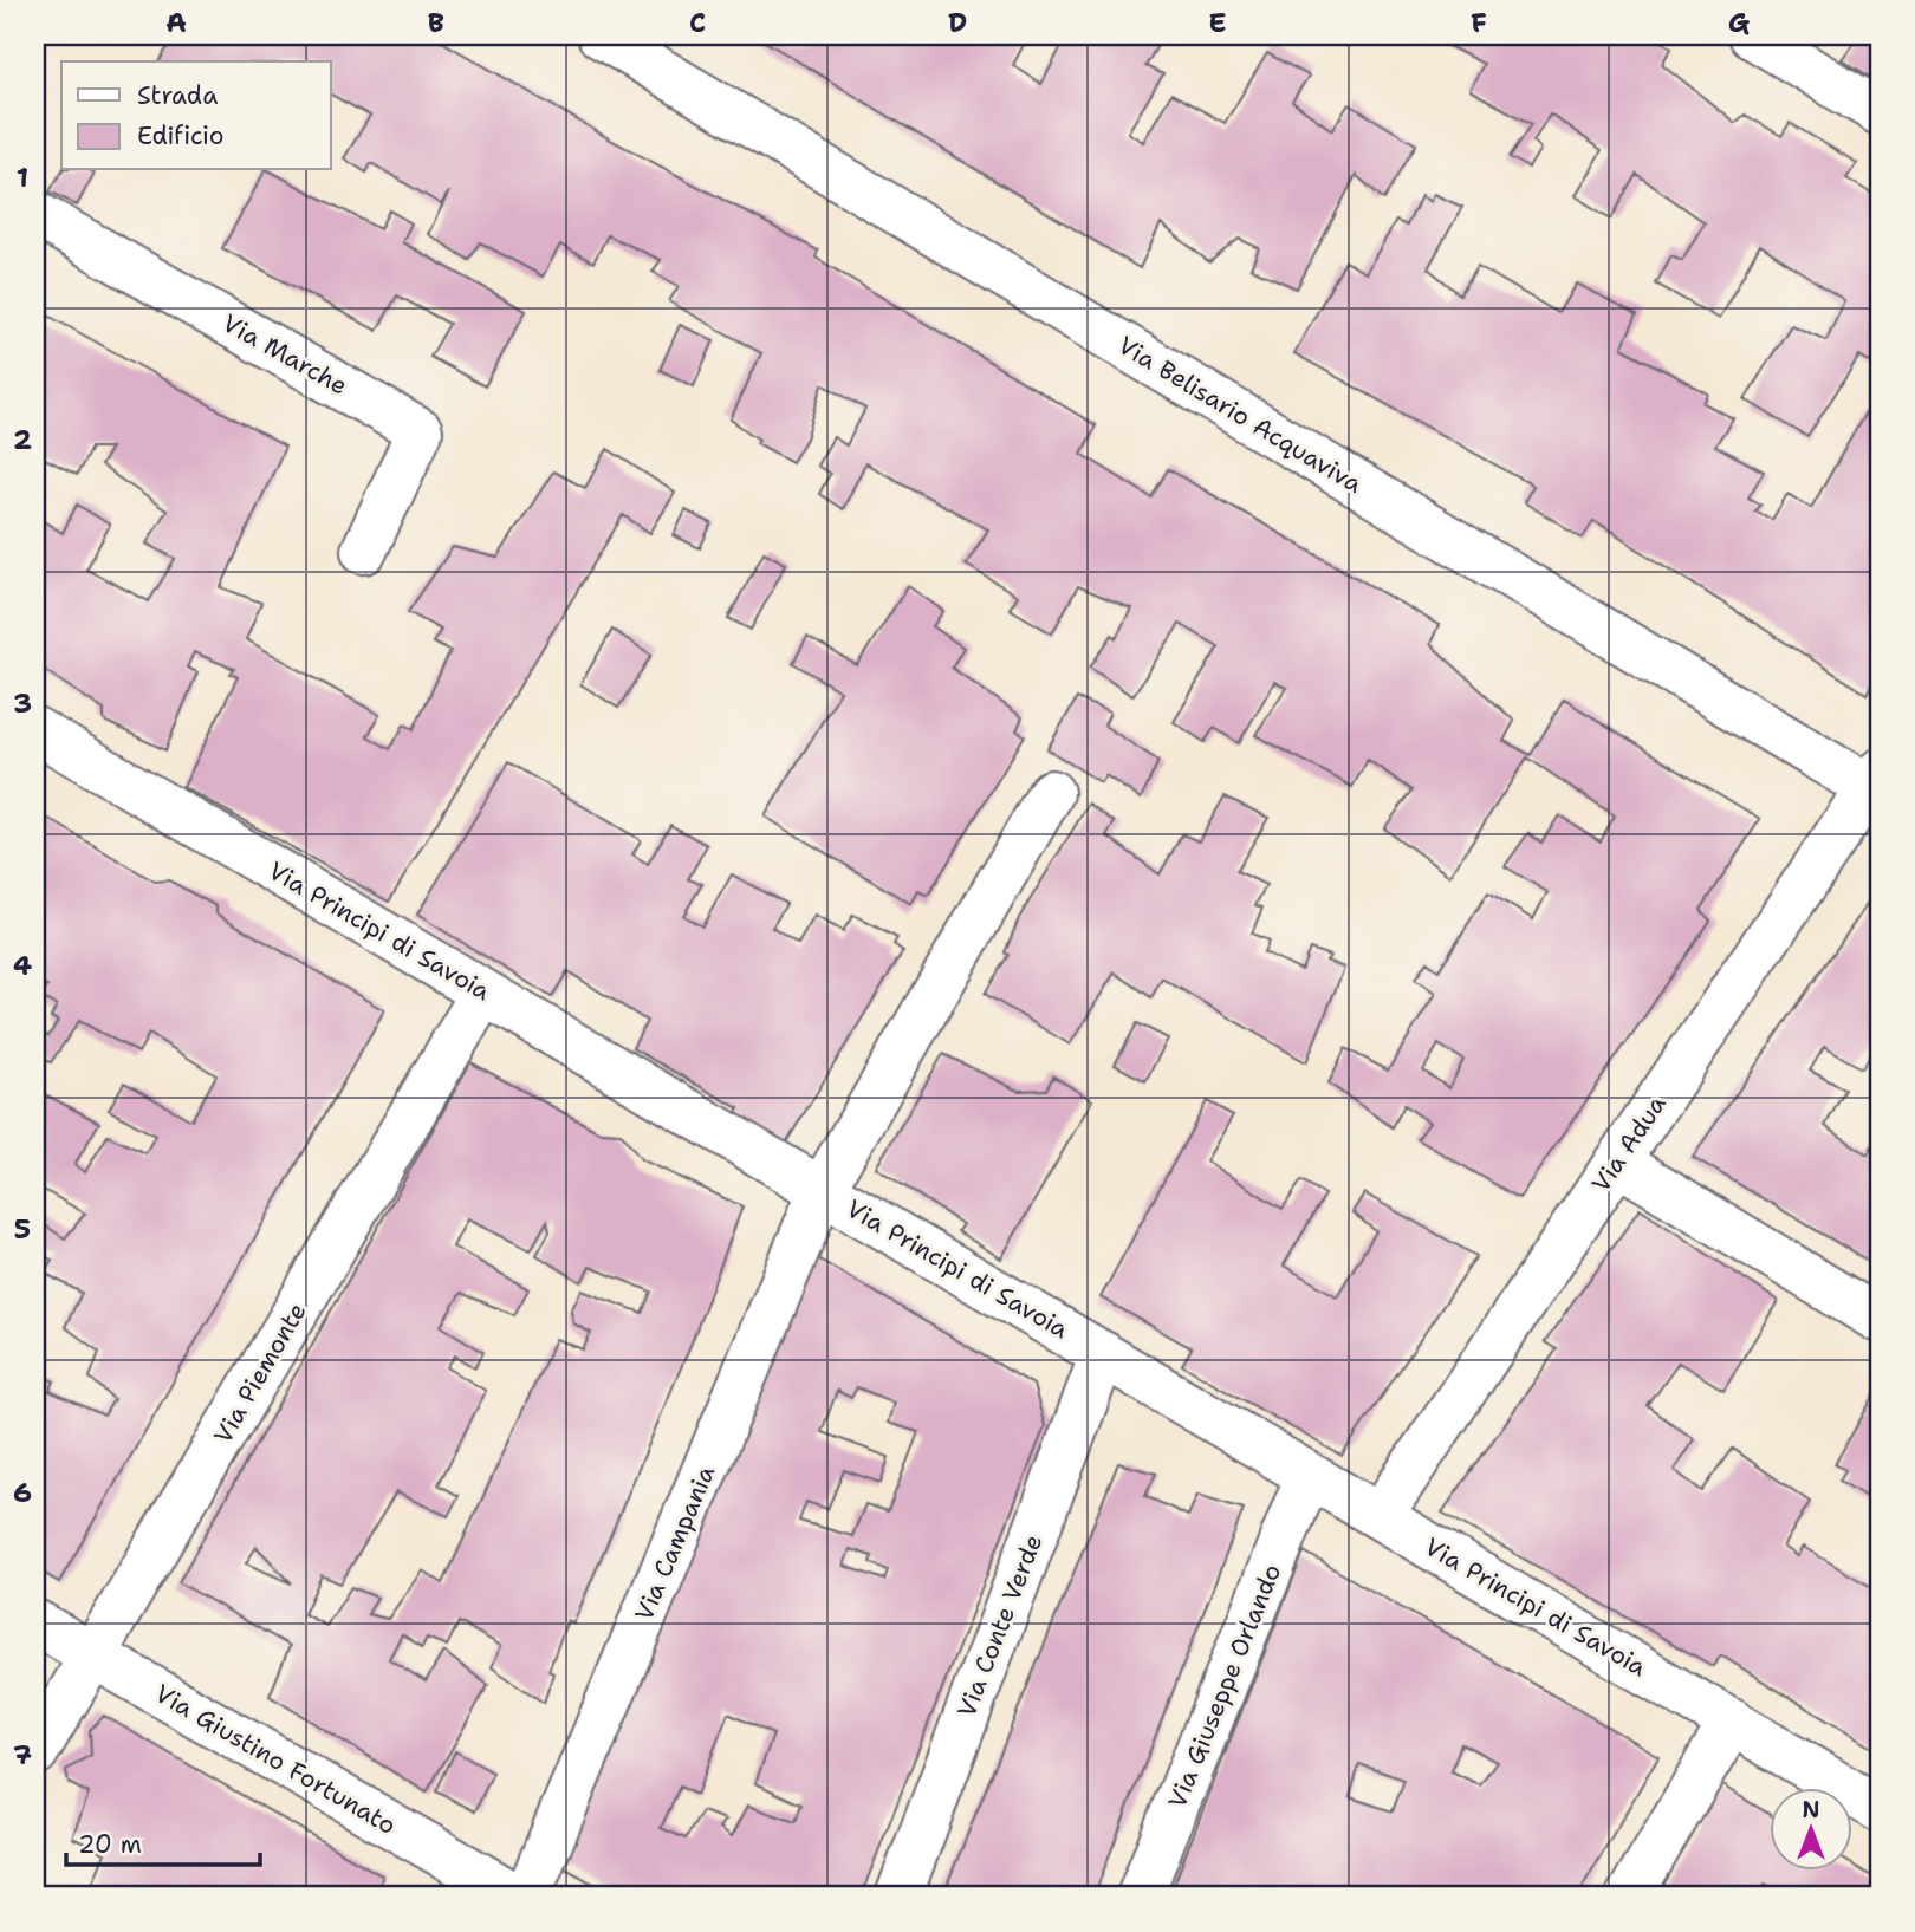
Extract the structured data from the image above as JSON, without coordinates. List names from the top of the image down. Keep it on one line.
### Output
{"streets":{"street":["Via Marche","Via Belisario Acquaviva","Via Principi di Savoia","Via Adua","Via Piemonte","Via Campania","Via Conte Verde","Via Giuseppe Orlando","Via Giustino Fortunato"]},"crossings":[["Via Belisario Acquaviva","Via Adua"],["Via Principi di Savoia","Via Adua"],["Via Principi di Savoia","Via Piemonte"],["Via Principi di Savoia","Via Campania"],["Via Principi di Savoia","Via Conte Verde"],["Via Principi di Savoia","Via Giuseppe Orlando"],["Via Piemonte","Via Giustino Fortunato"]],"legend":["Strada","Edificio"],"scale_bar":"20 m","north":"top","grid":{"columns":["A","B","C","D","E","F","G"],"rows":["1","2","3","4","5","6","7"]}}
